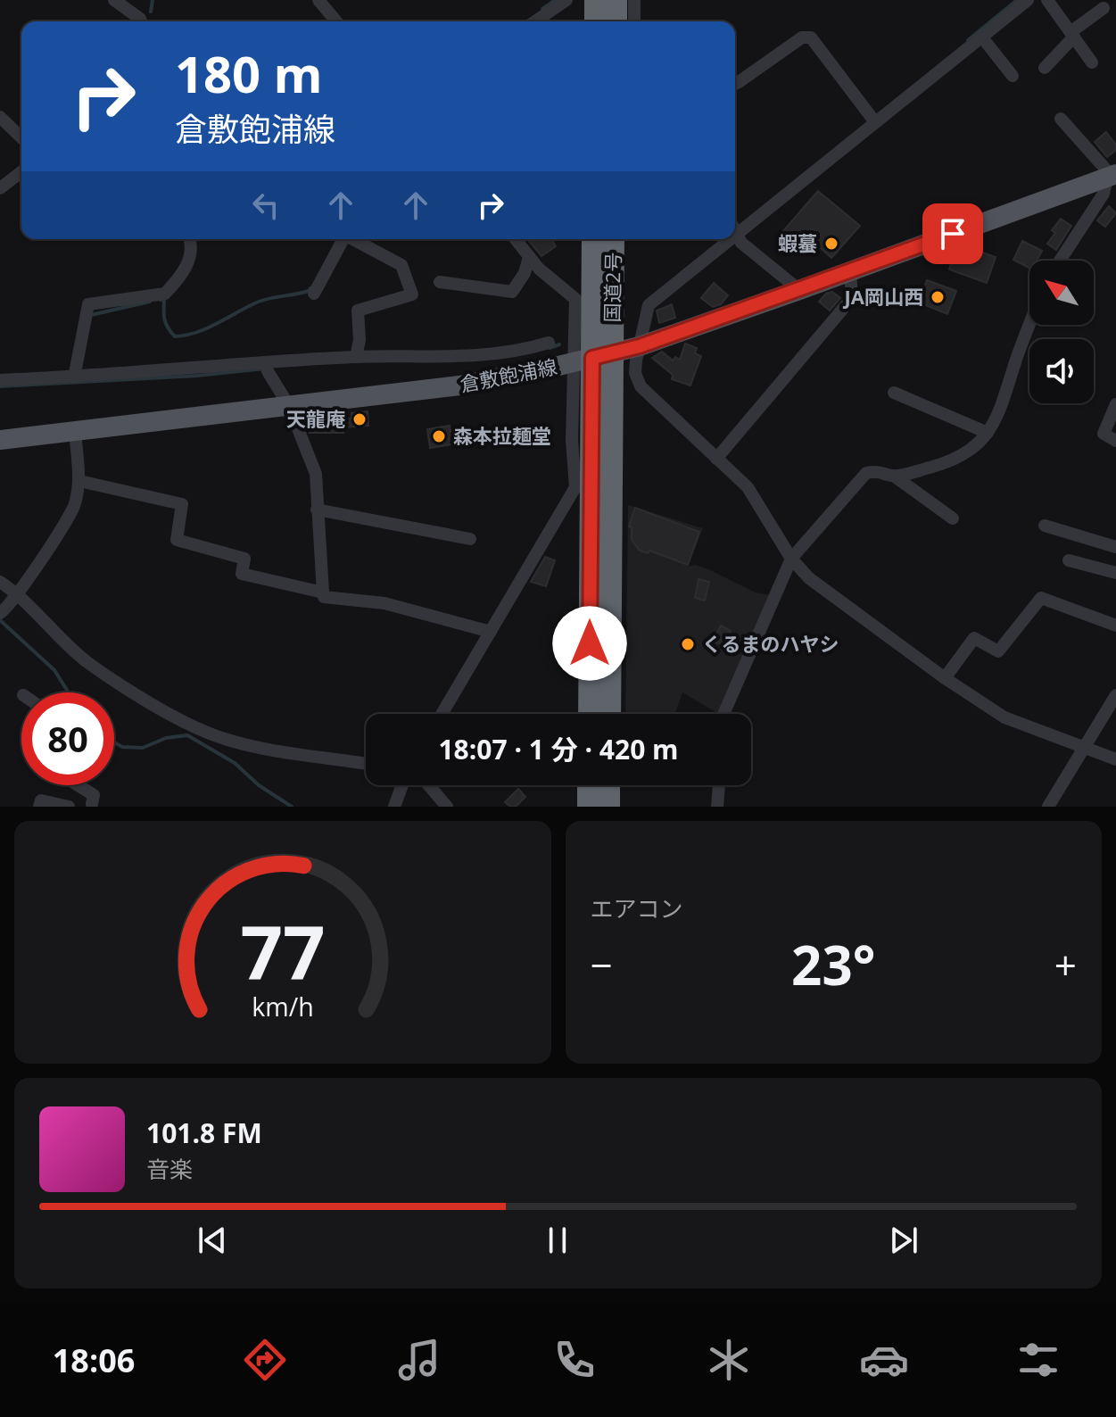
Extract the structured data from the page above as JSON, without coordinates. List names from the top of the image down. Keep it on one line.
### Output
{"streets":{"highway":["国道2号"],"main road":["倉敷飽浦線"]},"crossings":[["国道2号","倉敷飽浦線"]],"places":["蝦蟇","JA岡山西","天龍庵","森本拉麺堂","くるまのハヤシ"],"north":"top left","page":{"turn":["180 m","倉敷飽浦線"],"limit":"80","trip":"18:07 · 1 分 · 420 m","tile":"エアコン","heat":["−","23°","+"],"song":["101.8 FM","音楽"],"tabs":"18:06","gauge":["77","km/h"]}}
